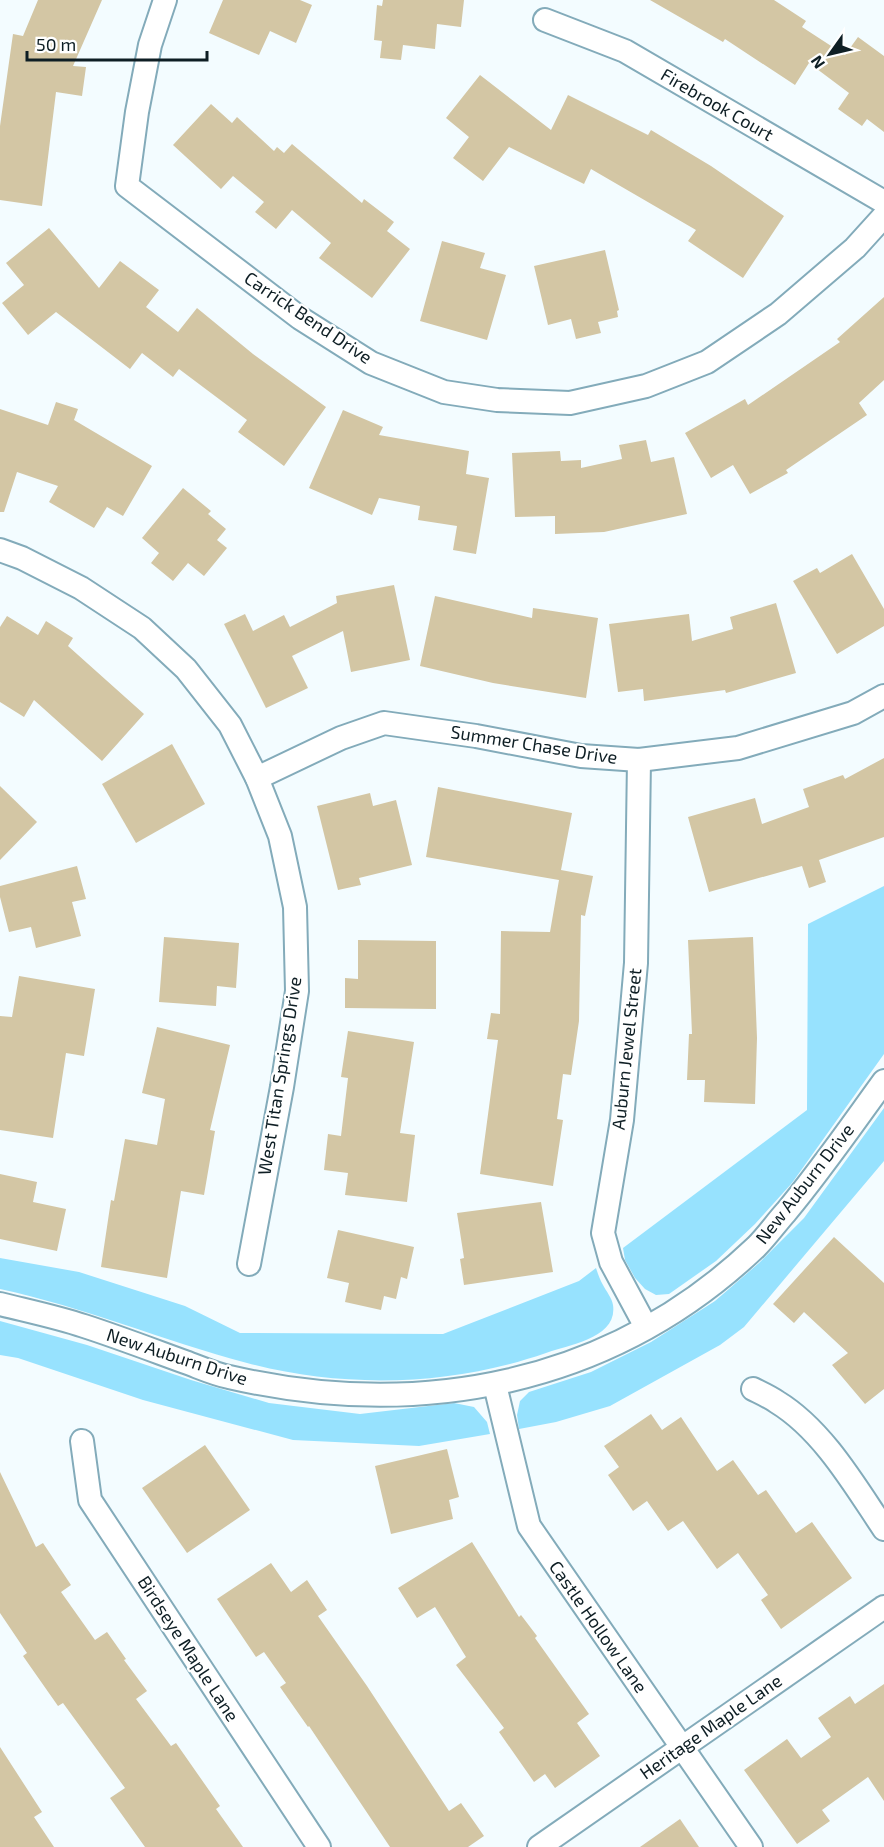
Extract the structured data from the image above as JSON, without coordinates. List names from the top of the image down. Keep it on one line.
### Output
{"streets":{"street":["Firebrook Court","Carrick Bend Drive","Summer Chase Drive","Auburn Jewel Street","West Titan Springs Drive","New Auburn Drive","Castle Hollow Lane","Birdseye Maple Lane","Heritage Maple Lane"]},"crossings":[["Summer Chase Drive","Auburn Jewel Street"],["Summer Chase Drive","West Titan Springs Drive"],["Auburn Jewel Street","New Auburn Drive"],["New Auburn Drive","Castle Hollow Lane"],["Castle Hollow Lane","Heritage Maple Lane"]],"scale_bar":"50 m","north":"bottom left"}
